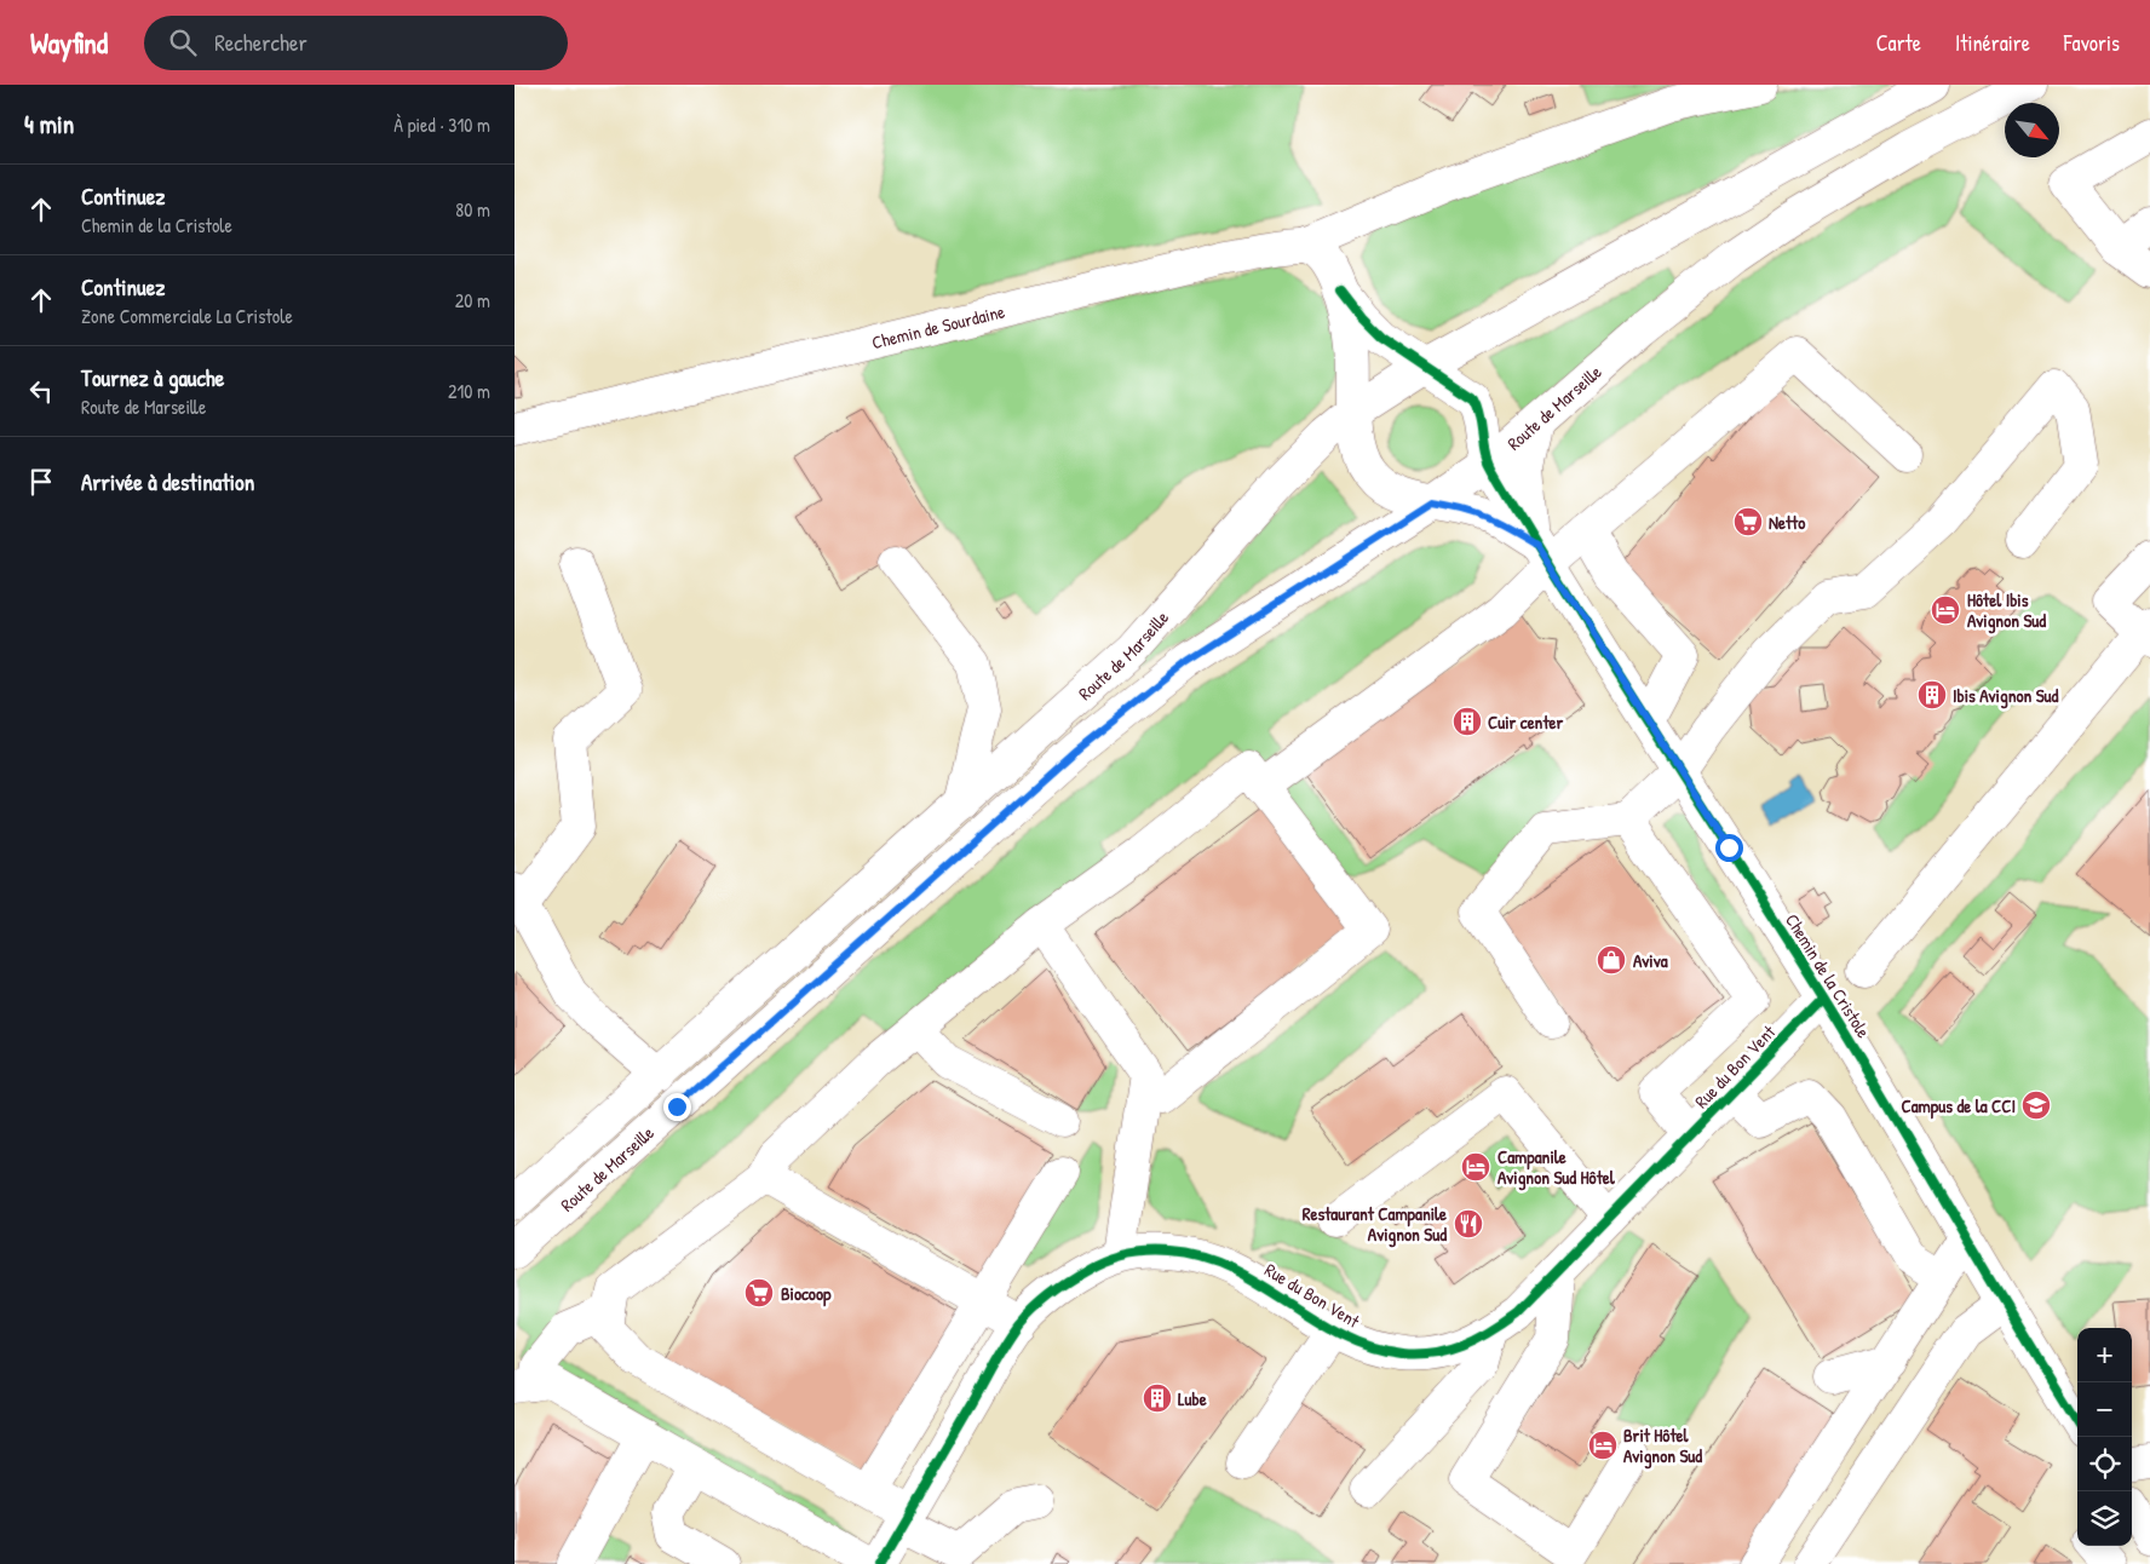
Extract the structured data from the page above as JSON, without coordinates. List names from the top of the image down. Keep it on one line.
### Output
{"streets":{"street":["Chemin de Sourdaine","Route de Marseille","Chemin de la Cristole","Rue du Bon Vent"]},"crossings":[["Route de Marseille","Chemin de la Cristole"],["Chemin de la Cristole","Rue du Bon Vent"]],"places":{"supermarket":["Netto","Biocoop"],"hotel":["Hôtel Ibis Avignon Sud","Campanile Avignon Sud Hôtel","Brit Hôtel Avignon Sud"],"building":["Ibis Avignon Sud","Cuir center","Lube"],"shop":["Aviva"],"school or university":["Campus de la CCI"],"restaurant":["Restaurant Campanile Avignon Sud"]},"north":"bottom right","page":{"header":"Wayfind","search":"Rechercher","nav":["Carte","Itinéraire","Favoris"],"heading":["4 min","À pied · 310 m"],"list":[["Continuez","Chemin de la Cristole","80 m"],["Continuez","Zone Commerciale La Cristole","20 m"],["Tournez à gauche","Route de Marseille","210 m"],"Arrivée à destination"],"map_buttons":["+","−"]}}
